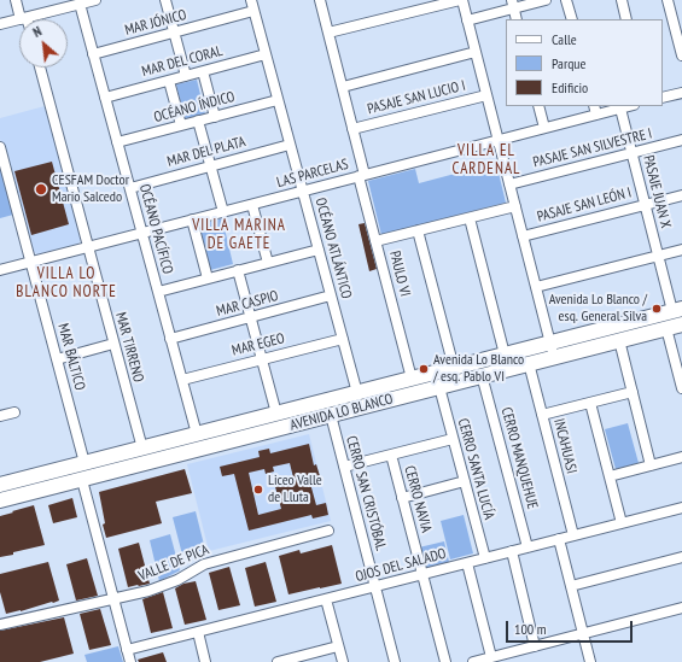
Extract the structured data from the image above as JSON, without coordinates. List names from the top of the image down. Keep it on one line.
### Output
{"streets":{"main road":["AVENIDA LO BLANCO"],"street":["MAR JÓNICO","MAR DEL CORAL","PASAJE SAN LUCIO I","OCÉANO ÍNDICO","PASAJE SAN SILVESTRE I","MAR DEL PLATA","LAS PARCELAS","PASAJE JUAN X","PASAJE SAN LEÓN I","OCÉANO PACÍFICO","OCÉANO ATLÁNTICO","PAULO VI","MAR CASPIO","MAR EGEO","MAR TIRRENO","MAR BÁLTICO","INCAHUASI","CERRO MANQUEHUE","CERRO SANTA LUCÍA","CERRO SAN CRISTÓBAL","CERRO NAVIA","VALLE DE PICA","OJOS DEL SALADO"]},"crossings":[["MAR JÓNICO","OCÉANO PACÍFICO"],["MAR JÓNICO","OCÉANO ATLÁNTICO"],["MAR DEL CORAL","OCÉANO PACÍFICO"],["MAR DEL CORAL","OCÉANO ATLÁNTICO"],["PASAJE SAN LUCIO I","PAULO VI"],["OCÉANO ÍNDICO","OCÉANO PACÍFICO"],["OCÉANO ÍNDICO","OCÉANO ATLÁNTICO"],["PASAJE SAN SILVESTRE I","PASAJE JUAN X"],["MAR DEL PLATA","OCÉANO PACÍFICO"],["MAR DEL PLATA","OCÉANO ATLÁNTICO"],["LAS PARCELAS","PASAJE JUAN X"],["LAS PARCELAS","OCÉANO PACÍFICO"],["LAS PARCELAS","OCÉANO ATLÁNTICO"],["LAS PARCELAS","PAULO VI"],["LAS PARCELAS","MAR TIRRENO"],["LAS PARCELAS","MAR BÁLTICO"],["PASAJE JUAN X","PASAJE SAN LEÓN I"],["PASAJE JUAN X","AVENIDA LO BLANCO"],["OCÉANO PACÍFICO","MAR CASPIO"],["OCÉANO PACÍFICO","MAR EGEO"],["OCÉANO PACÍFICO","AVENIDA LO BLANCO"],["OCÉANO ATLÁNTICO","MAR CASPIO"],["OCÉANO ATLÁNTICO","MAR EGEO"],["OCÉANO ATLÁNTICO","AVENIDA LO BLANCO"],["PAULO VI","AVENIDA LO BLANCO"],["MAR TIRRENO","AVENIDA LO BLANCO"],["MAR BÁLTICO","AVENIDA LO BLANCO"],["AVENIDA LO BLANCO","INCAHUASI"],["AVENIDA LO BLANCO","CERRO MANQUEHUE"],["AVENIDA LO BLANCO","CERRO SANTA LUCÍA"],["AVENIDA LO BLANCO","CERRO SAN CRISTÓBAL"],["INCAHUASI","OJOS DEL SALADO"],["CERRO MANQUEHUE","OJOS DEL SALADO"],["CERRO SANTA LUCÍA","OJOS DEL SALADO"],["CERRO SAN CRISTÓBAL","OJOS DEL SALADO"],["CERRO NAVIA","OJOS DEL SALADO"]],"districts":["VILLA EL CARDENAL","VILLA MARINA DE GAETE","VILLA LO BLANCO NORTE"],"places":["CESFAM Doctor Mario Salcedo","Avenida Lo Blanco / esq. General Silva","Avenida Lo Blanco / esq. Pablo VI","Liceo Valle de Lluta"],"legend":["Calle","Parque","Edificio"],"scale_bar":"100 m","north":"top left"}
